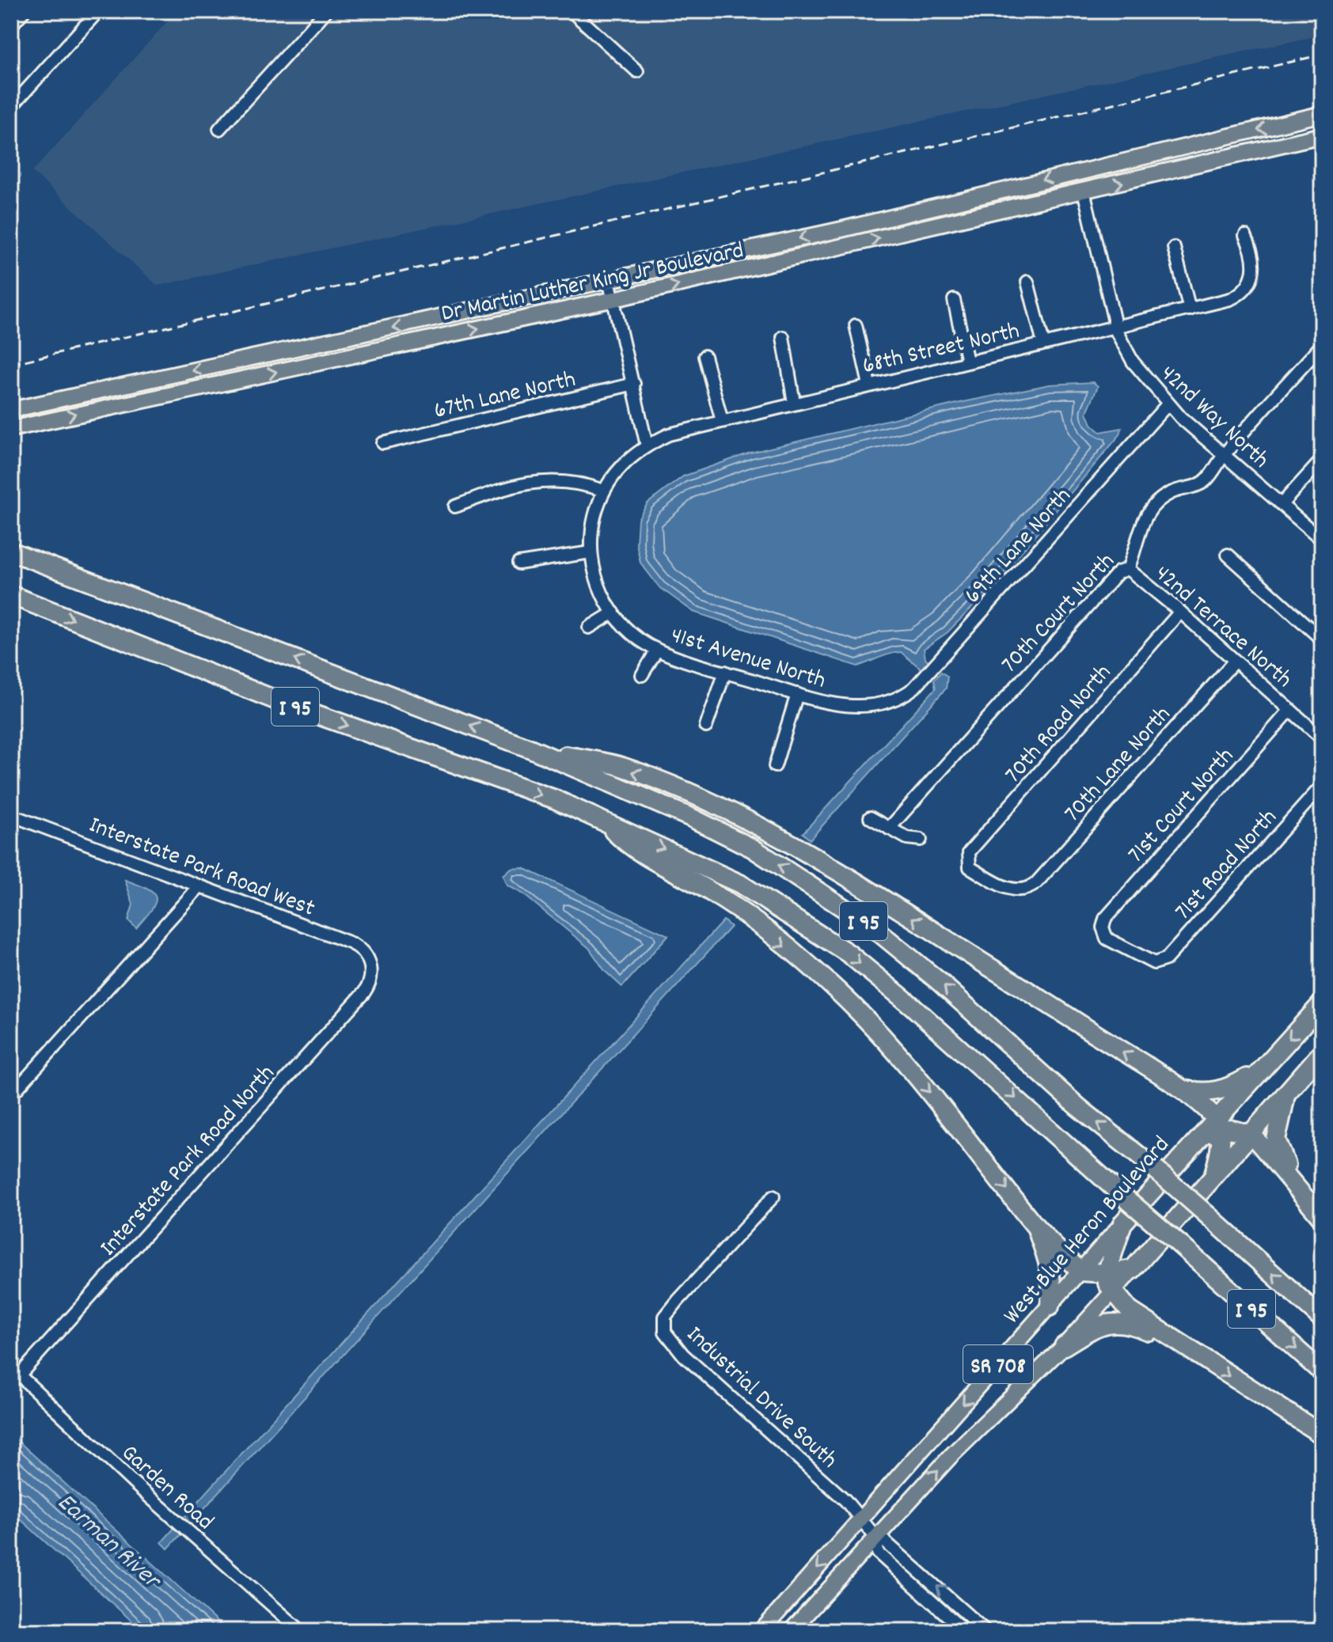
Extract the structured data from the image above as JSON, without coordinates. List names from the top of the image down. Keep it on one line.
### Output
{"streets":{"highway":["I 95","West Blue Heron Boulevard","SR 708"],"main road":["Dr Martin Luther King Jr Boulevard"],"street":["68th Street North","67th Lane North","42nd Way North","69th Lane North","70th Court North","42nd Terrace North","41st Avenue North","70th Road North","70th Lane North","71st Court North","71st Road North","Interstate Park Road West","Interstate Park Road North","Industrial Drive South","Garden Road"]},"crossings":[["Dr Martin Luther King Jr Boulevard","42nd Way North"],["68th Street North","42nd Way North"],["68th Street North","41st Avenue North"],["42nd Way North","69th Lane North"],["42nd Way North","70th Court North"],["69th Lane North","41st Avenue North"],["70th Court North","42nd Terrace North"],["42nd Terrace North","70th Road North"],["42nd Terrace North","70th Lane North"],["42nd Terrace North","71st Court North"],["70th Road North","70th Lane North"],["71st Court North","71st Road North"],["Interstate Park Road West","Interstate Park Road North"],["Interstate Park Road North","Garden Road"],["West Blue Heron Boulevard","Industrial Drive South"],["SR 708","Industrial Drive South"]],"one_way":["West Blue Heron Boulevard"],"water":["Earman River"]}
